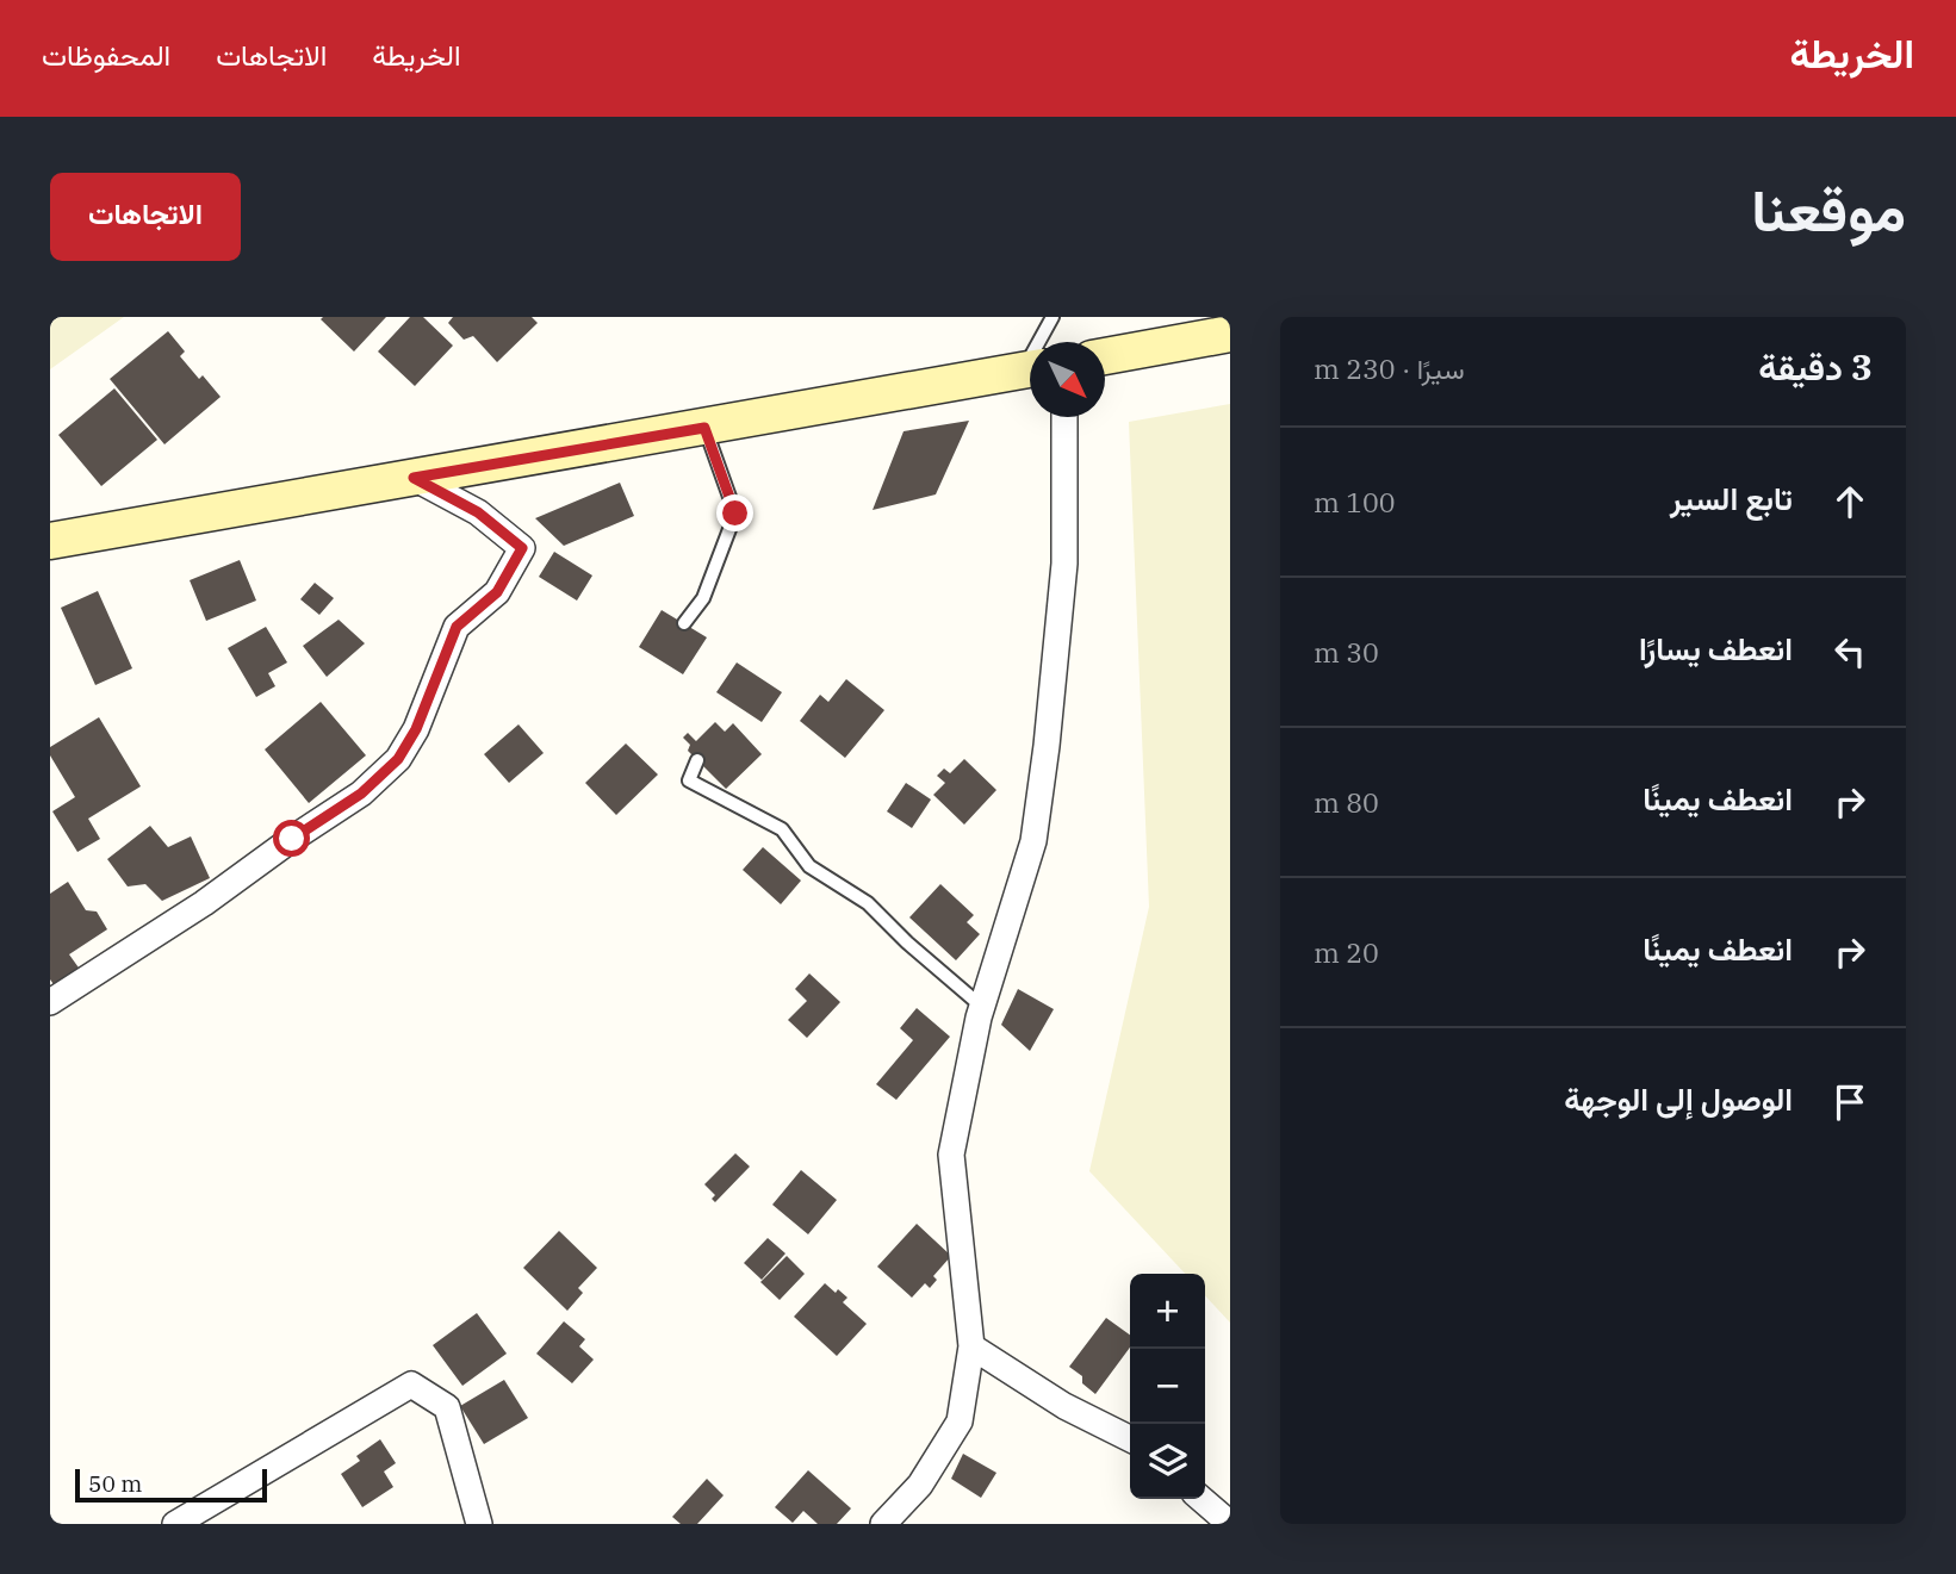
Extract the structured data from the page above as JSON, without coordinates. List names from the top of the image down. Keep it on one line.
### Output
{"scale_bar":"50 m","north":"bottom right","page":{"header":"الخريطة","nav":["الخريطة","الاتجاهات","المحفوظات"],"title":"موقعنا","buttons":"الاتجاهات","heading":["3 دقيقة","سيرًا · 230 m"],"list":[["تابع السير","100 m"],["انعطف يسارًا","30 m"],["انعطف يمينًا","80 m"],["انعطف يمينًا","20 m"],"الوصول إلى الوجهة"],"map_buttons":["+","−"],"scale":"50 m"}}
